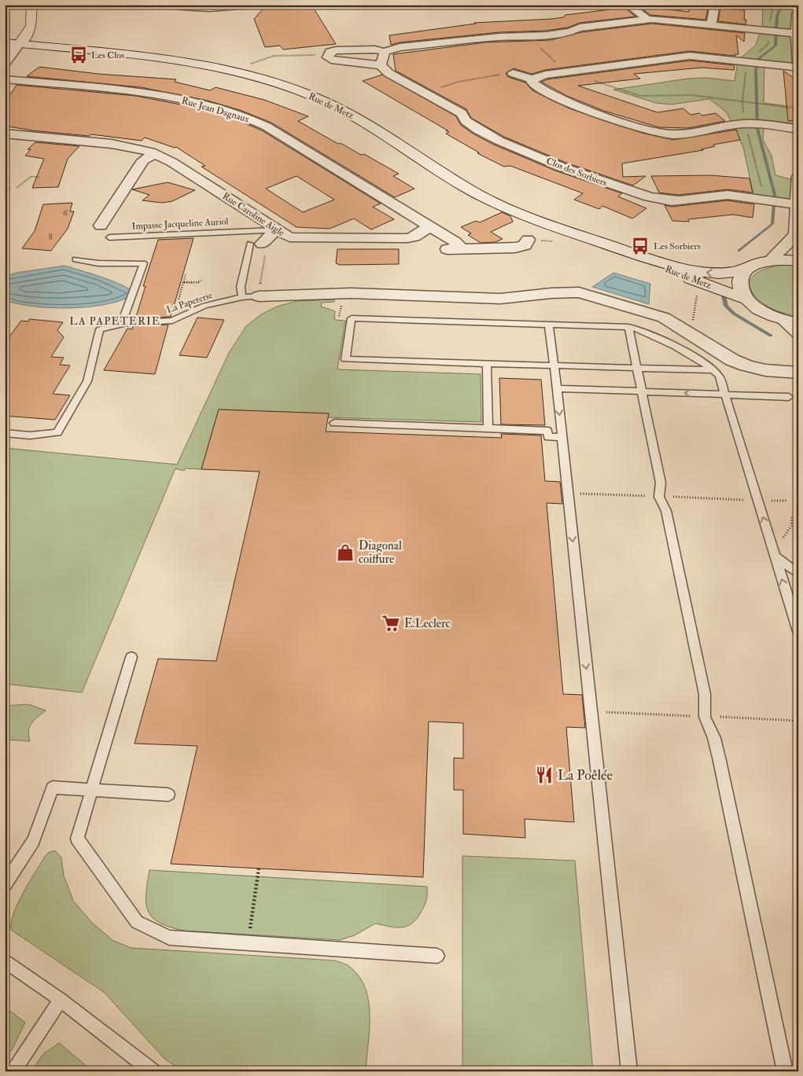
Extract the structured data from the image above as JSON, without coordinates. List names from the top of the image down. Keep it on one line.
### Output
{"streets":{"main road":["Rue de Metz"],"street":["Rue Jean Dagnaux","Clos des Sorbiers","Rue Caroline Aigle"],"lane":["Impasse Jacqueline Auriol","La Papeterie"]},"crossings":[["Rue Jean Dagnaux","Rue Caroline Aigle"],["Rue Caroline Aigle","Impasse Jacqueline Auriol"]],"districts":["LA PAPETERIE"],"places":{"bus stop":["Les Clos","Les Sorbiers"],"shop":["Diagonal coiffure"],"supermarket":["E.Leclerc"],"restaurant":["La Poêlée"]},"house_numbers":["6","8"]}
